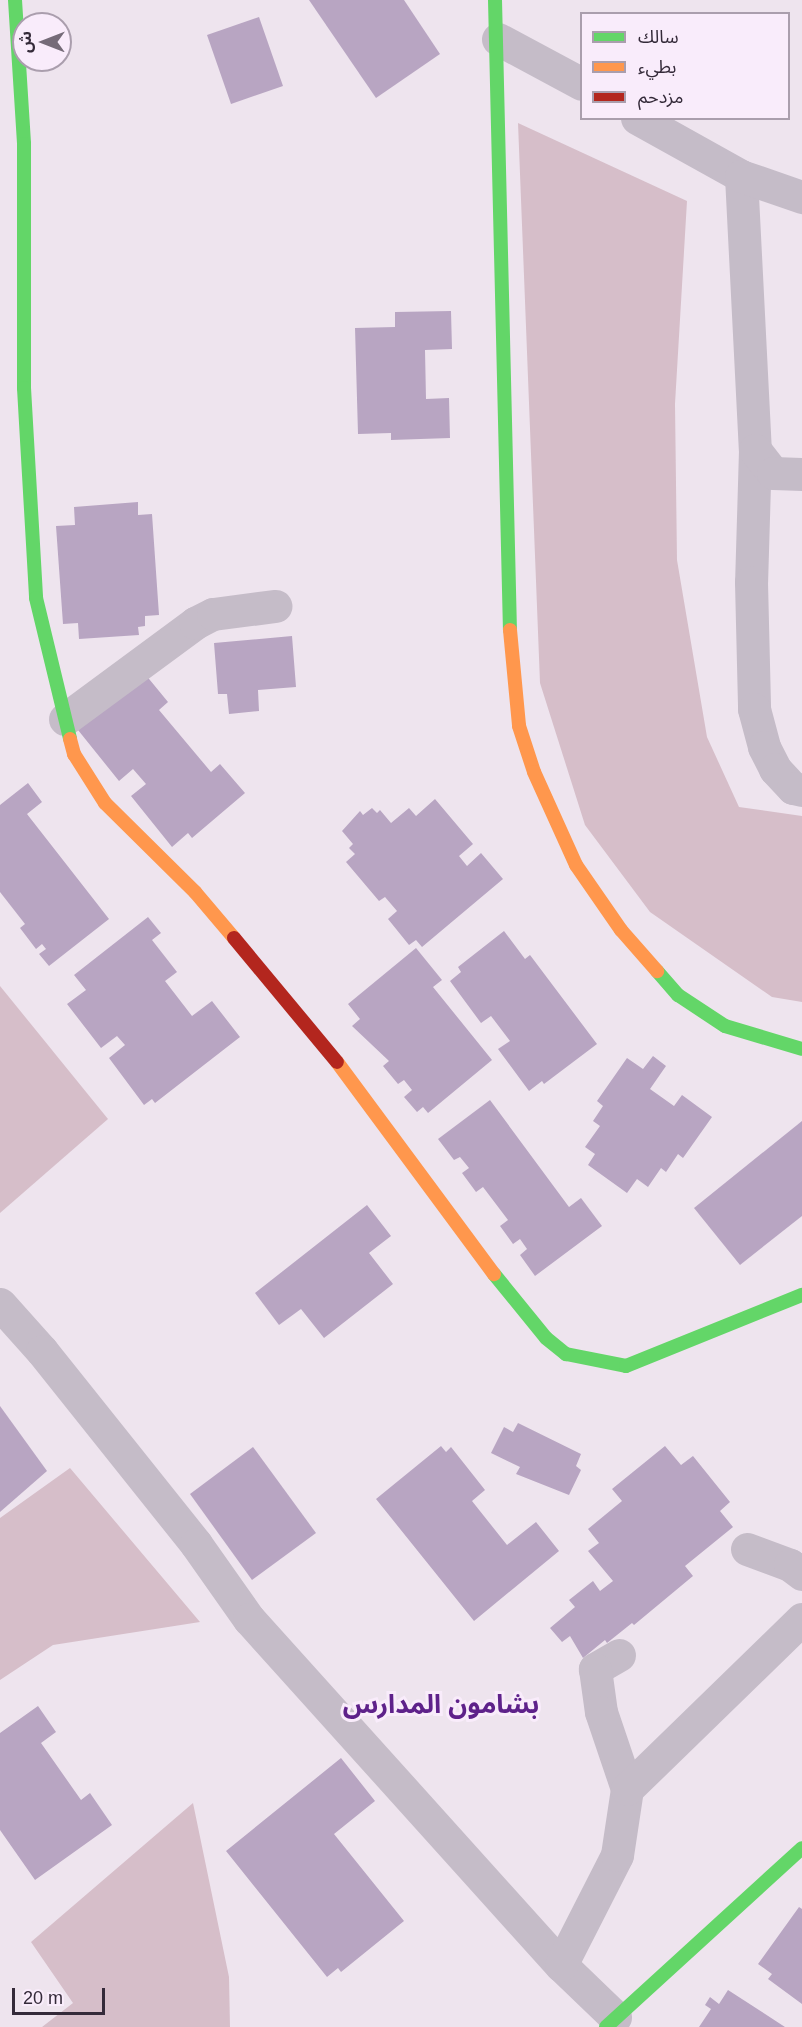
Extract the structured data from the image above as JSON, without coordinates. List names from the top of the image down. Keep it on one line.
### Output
{"districts":["بشامون المدارس"],"legend":["سالك","بطيء","مزدحم"],"scale_bar":"20 m","north":"left"}
